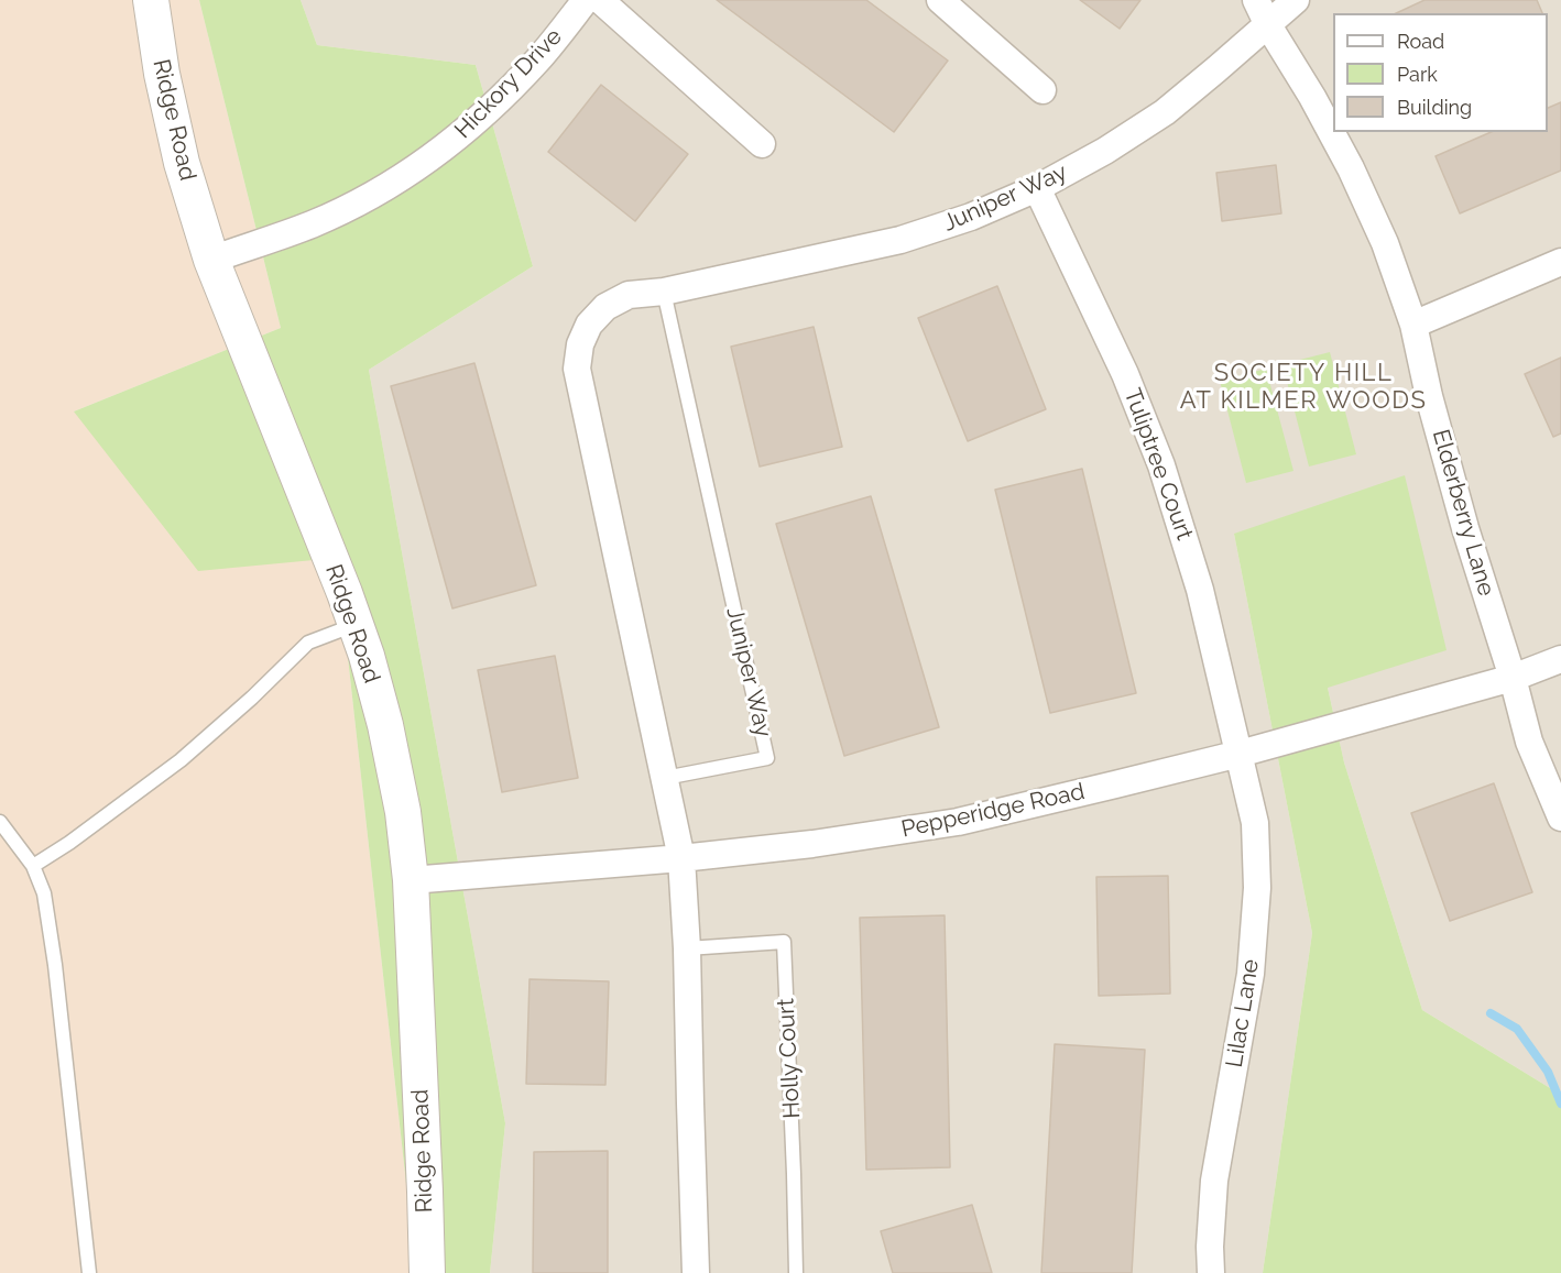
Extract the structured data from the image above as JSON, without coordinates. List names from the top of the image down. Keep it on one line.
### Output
{"streets":{"street":["Hickory Drive","Ridge Road","Juniper Way","Tuliptree Court","Elderberry Lane","Pepperidge Road","Lilac Lane"],"lane":["Holly Court"]},"crossings":[["Hickory Drive","Ridge Road"],["Ridge Road","Pepperidge Road"],["Juniper Way","Tuliptree Court"],["Juniper Way","Elderberry Lane"],["Juniper Way","Pepperidge Road"],["Tuliptree Court","Pepperidge Road"],["Tuliptree Court","Lilac Lane"],["Elderberry Lane","Pepperidge Road"],["Pepperidge Road","Lilac Lane"]],"districts":["SOCIETY HILL AT KILMER WOODS"],"legend":["Road","Park","Building"]}
